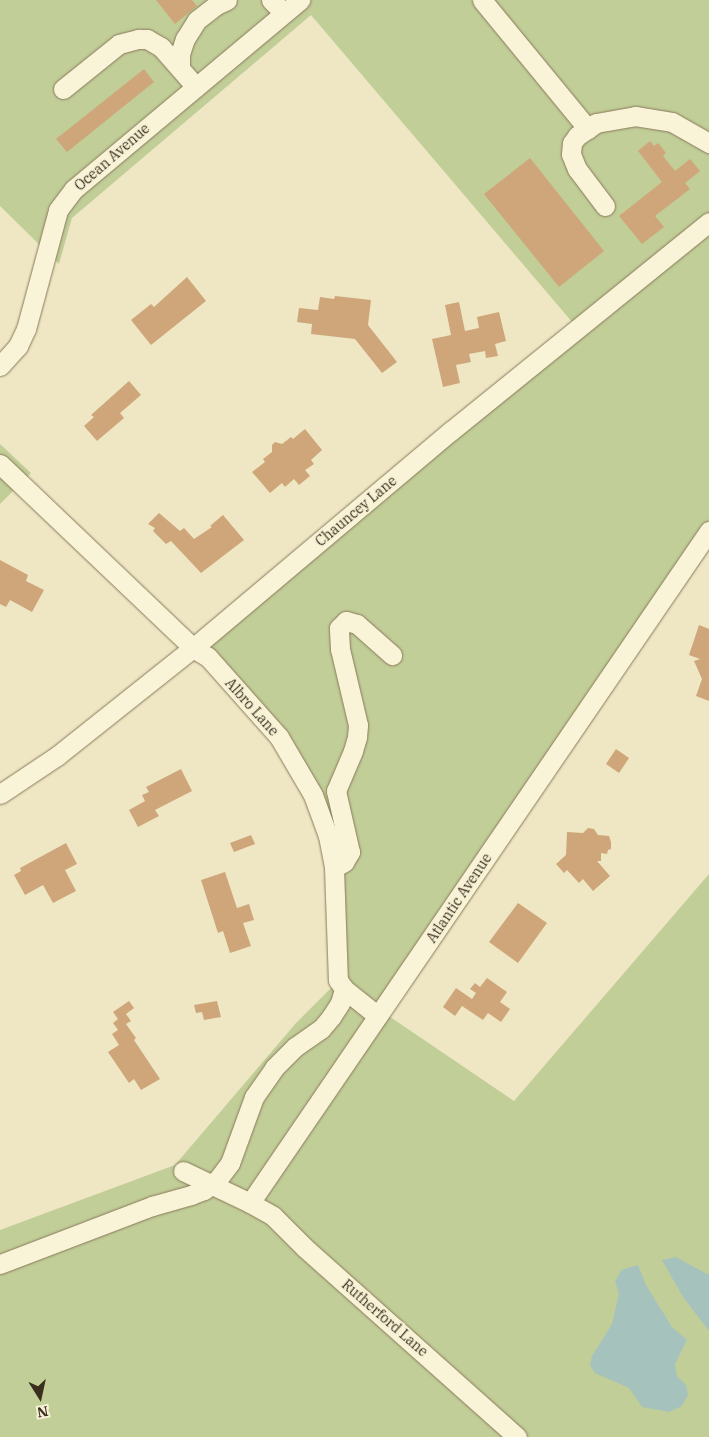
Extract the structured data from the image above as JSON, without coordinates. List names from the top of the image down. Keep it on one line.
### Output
{"streets":{"street":["Ocean Avenue","Chauncey Lane","Albro Lane","Atlantic Avenue","Rutherford Lane"]},"crossings":[["Chauncey Lane","Albro Lane"],["Atlantic Avenue","Rutherford Lane"]],"north":"bottom"}
